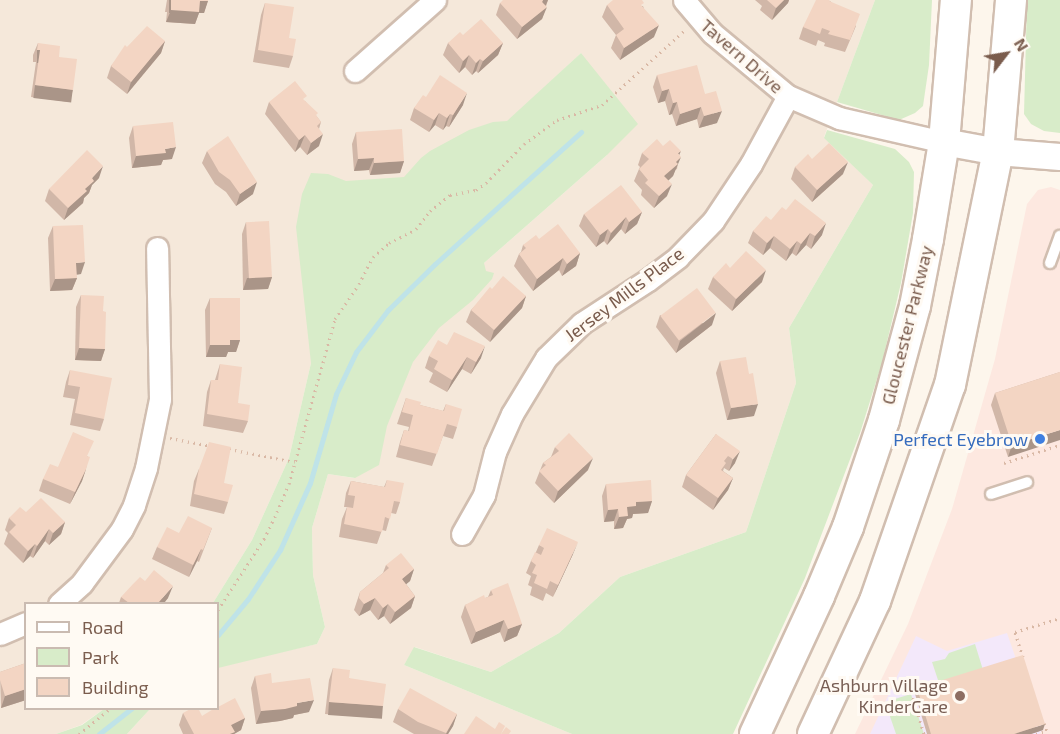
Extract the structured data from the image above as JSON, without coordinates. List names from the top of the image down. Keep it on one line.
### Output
{"streets":{"main road":["Gloucester Parkway"],"street":["Tavern Drive","Jersey Mills Place"]},"crossings":[["Tavern Drive","Jersey Mills Place"],["Tavern Drive","Gloucester Parkway"]],"places":["Perfect Eyebrow","Ashburn Village KinderCare"],"legend":["Road","Park","Building"],"north":"top right"}
